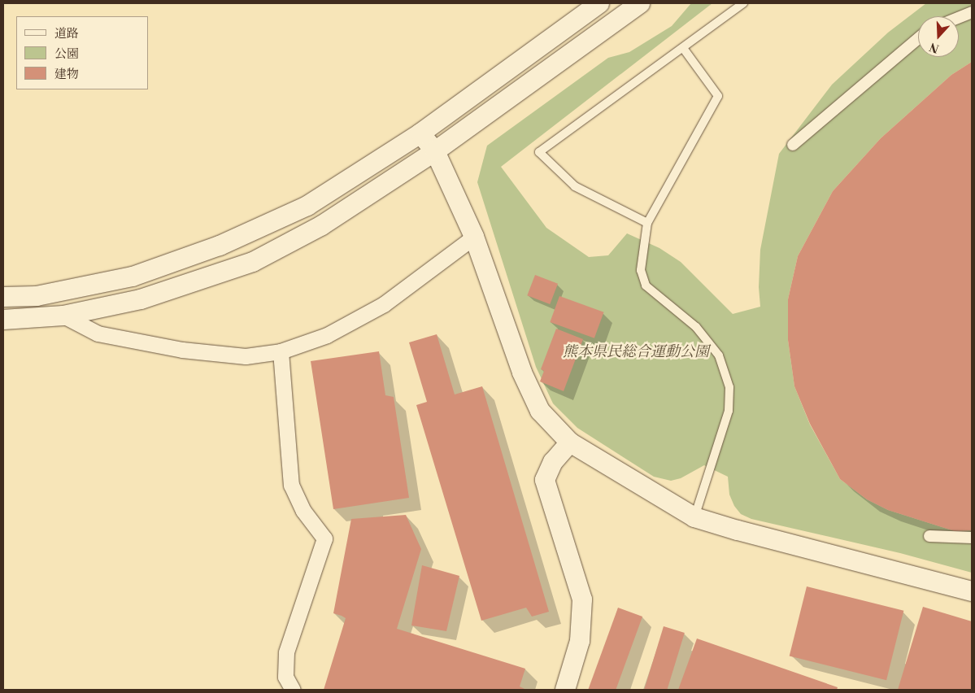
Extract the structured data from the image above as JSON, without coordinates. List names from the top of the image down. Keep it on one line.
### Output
{"parks":["熊本県民総合運動公園"],"legend":["道路","公園","建物"],"north":"bottom"}
